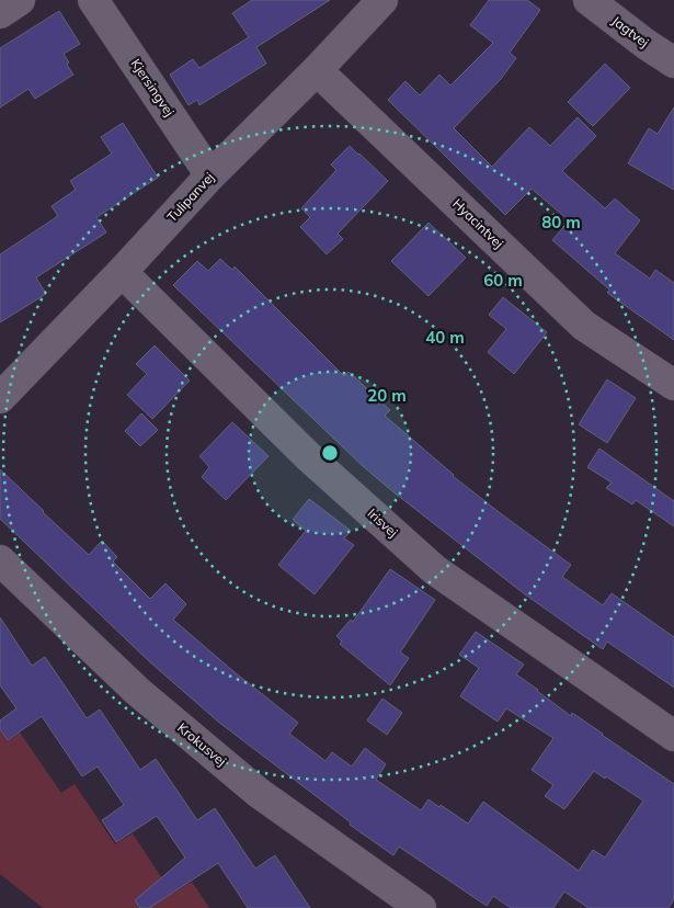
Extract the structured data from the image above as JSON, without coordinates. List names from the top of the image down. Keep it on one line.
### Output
{"streets":{"street":["Jagtvej","Kjersingvej","Tulipanvej","Hyacintvej","Irisvej","Krokusvej"]},"crossings":[["Kjersingvej","Tulipanvej"],["Tulipanvej","Hyacintvej"],["Tulipanvej","Irisvej"]],"rings":["80 m","60 m","40 m","20 m"]}
